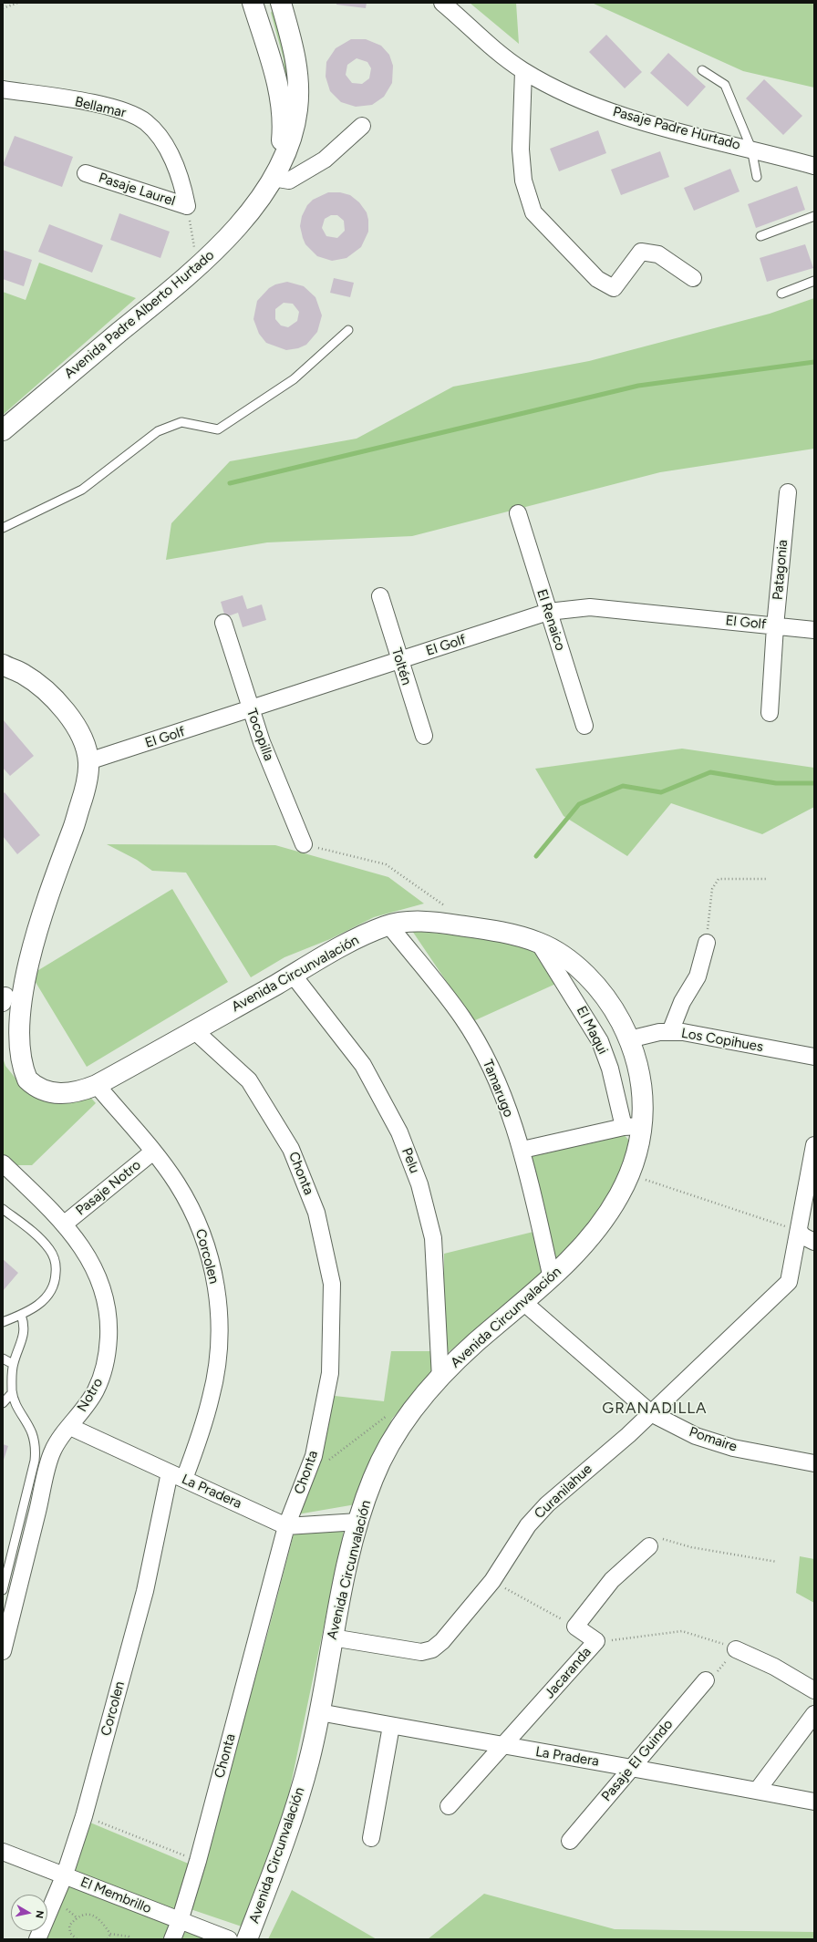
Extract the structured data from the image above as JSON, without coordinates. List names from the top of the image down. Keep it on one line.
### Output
{"streets":{"street":["Bellamar","Pasaje Padre Hurtado","Pasaje Laurel","Avenida Padre Alberto Hurtado","Patagonia","El Renaico","El Golf","Toltén","Tocopilla","Avenida Circunvalación","El Maqui","Los Copihues","Tamarugo","Pelu","Chonta","Pasaje Notro","Corcolen","Notro","Pomaire","La Pradera","Curanilahue","Jacaranda","Pasaje El Guindo","El Membrillo"]},"crossings":[["Bellamar","Pasaje Laurel"],["Patagonia","El Golf"],["El Renaico","El Golf"],["El Golf","Toltén"],["El Golf","Tocopilla"],["El Golf","Avenida Circunvalación"],["Avenida Circunvalación","El Maqui"],["Avenida Circunvalación","Los Copihues"],["Avenida Circunvalación","Tamarugo"],["Avenida Circunvalación","Pelu"],["Avenida Circunvalación","Chonta"],["Avenida Circunvalación","Corcolen"],["Avenida Circunvalación","Pomaire"],["Avenida Circunvalación","La Pradera"],["Avenida Circunvalación","Curanilahue"],["Chonta","La Pradera"],["Chonta","El Membrillo"],["Pasaje Notro","Corcolen"],["Pasaje Notro","Notro"],["Corcolen","La Pradera"],["Corcolen","El Membrillo"],["Notro","La Pradera"],["Pomaire","Curanilahue"],["La Pradera","Jacaranda"],["La Pradera","Pasaje El Guindo"]],"districts":["GRANADILLA"],"north":"right"}
